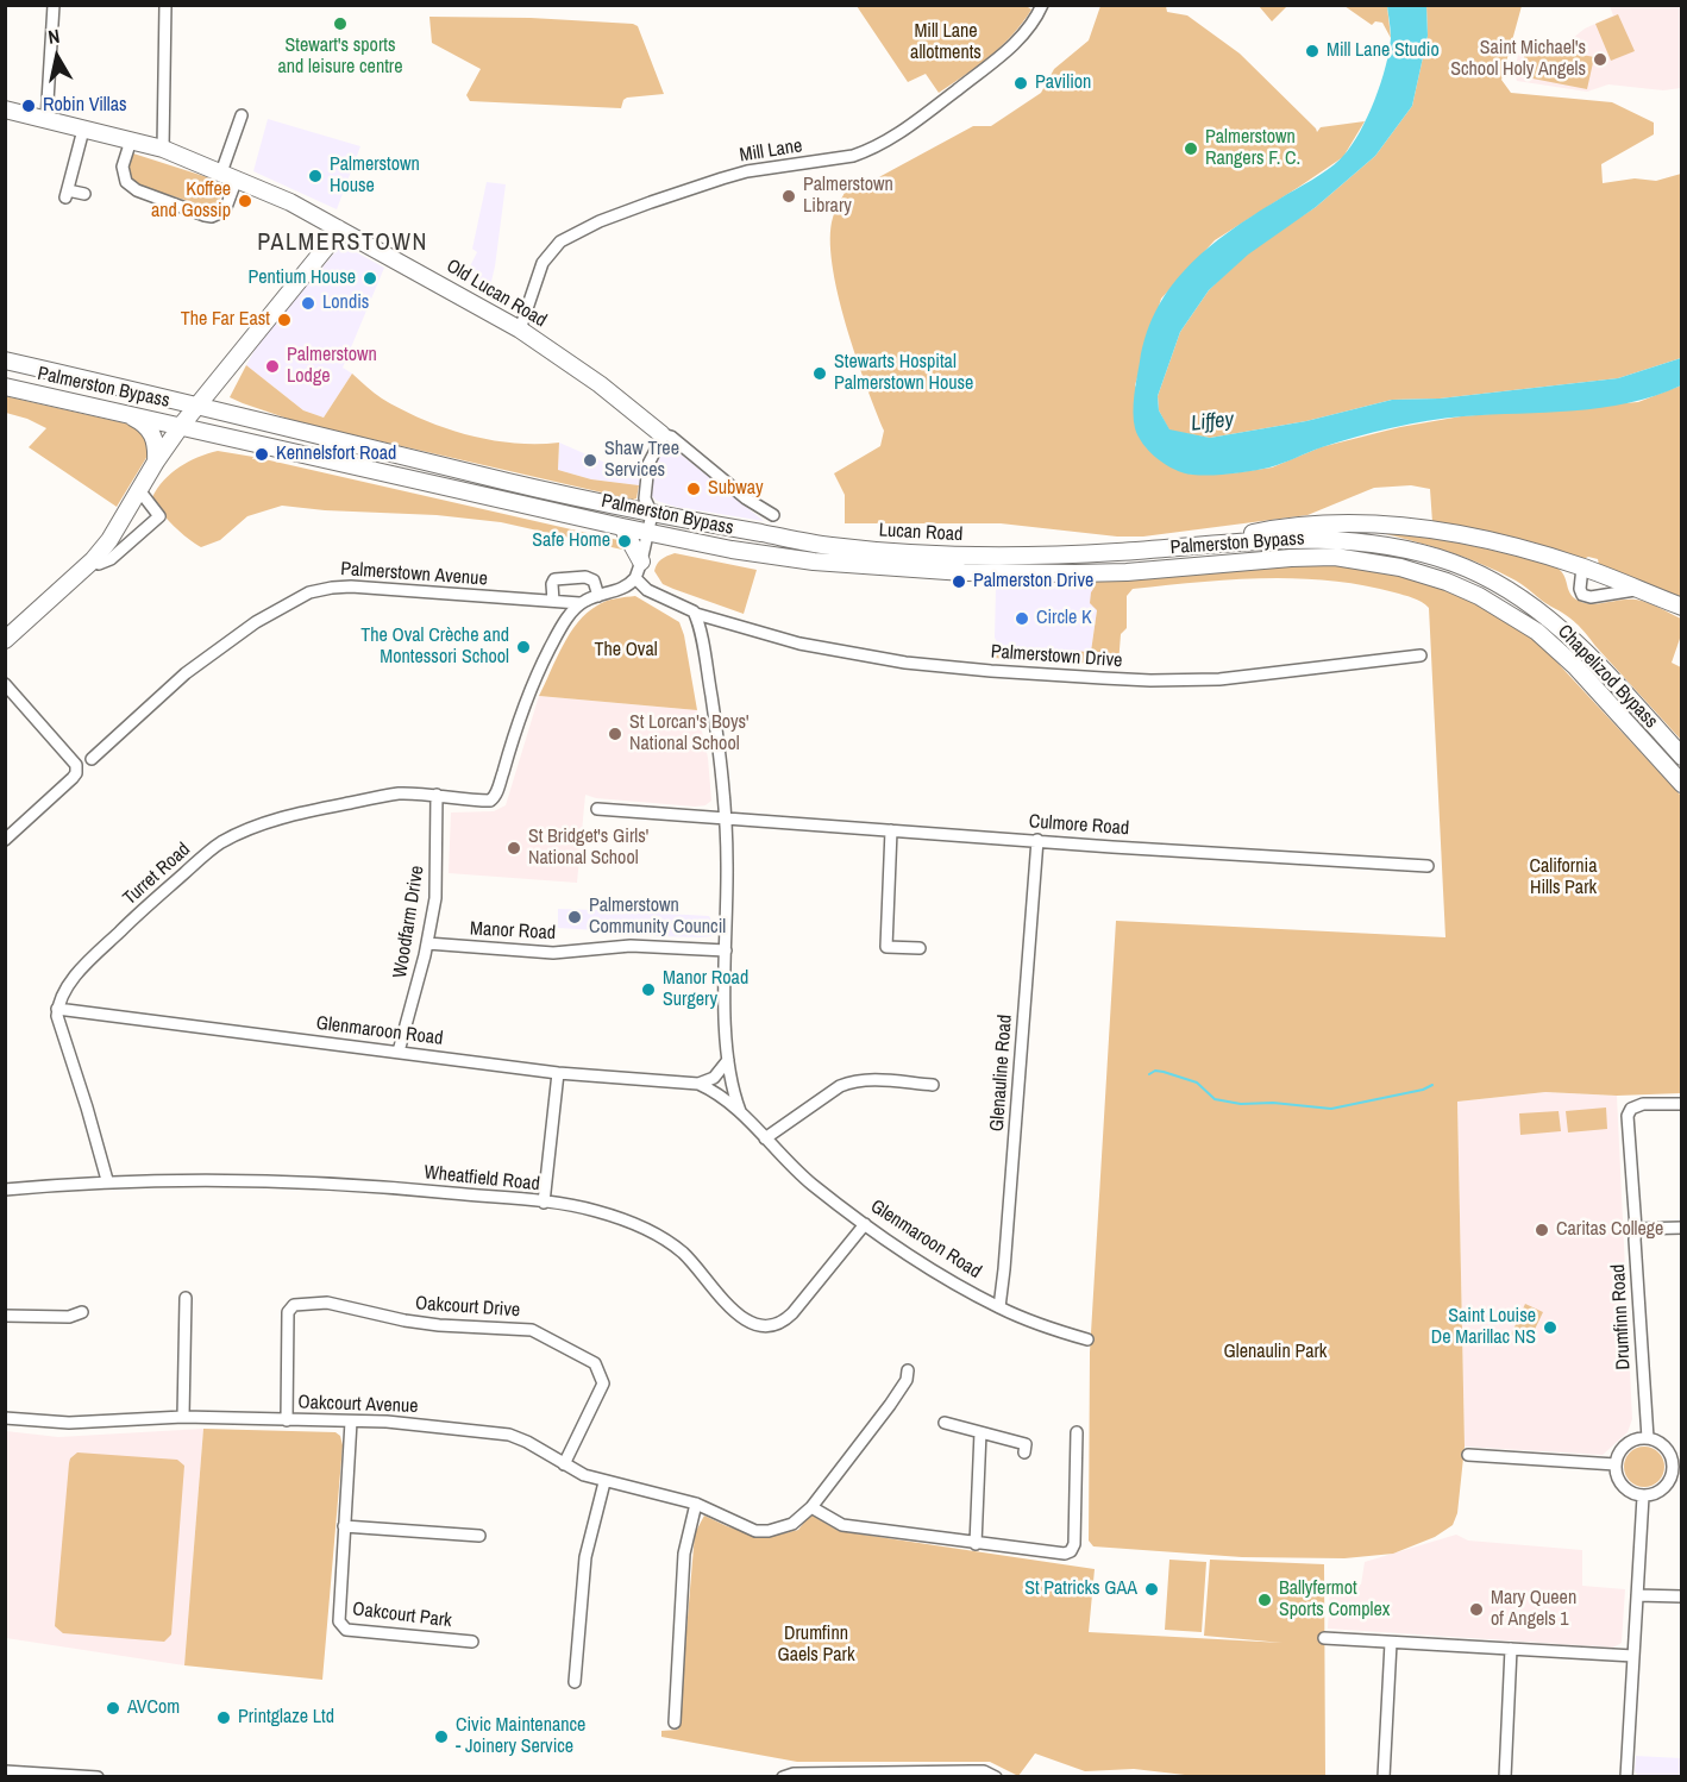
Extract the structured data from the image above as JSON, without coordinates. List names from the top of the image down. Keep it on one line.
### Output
{"streets":{"main road":["Old Lucan Road","Palmerston Bypass","Lucan Road","Chapelizod Bypass"],"street":["Mill Lane","Palmerstown Avenue","Palmerstown Drive","Culmore Road","Turret Road","Woodfarm Drive","Manor Road","Glenmaroon Road","Glenauline Road","Wheatfield Road","Oakcourt Drive","Drumfinn Road","Oakcourt Avenue","Oakcourt Park"]},"crossings":[["Mill Lane","Old Lucan Road"],["Palmerston Bypass","Lucan Road"],["Palmerston Bypass","Chapelizod Bypass"],["Lucan Road","Chapelizod Bypass"],["Palmerstown Avenue","Turret Road"],["Culmore Road","Glenauline Road"],["Turret Road","Woodfarm Drive"],["Turret Road","Glenmaroon Road"],["Woodfarm Drive","Manor Road"],["Woodfarm Drive","Glenmaroon Road"],["Glenmaroon Road","Glenauline Road"],["Glenmaroon Road","Wheatfield Road"],["Oakcourt Drive","Oakcourt Avenue"],["Oakcourt Avenue","Oakcourt Park"]],"districts":["PALMERSTOWN"],"water":["Liffey"],"parks":["Mill Lane allotments","The Oval","California Hills Park","Glenaulin Park","Drumfinn Gaels Park"],"places":["Stewart's sports and leisure centre","Mill Lane Studio","Saint Michael's School Holy Angels","Pavilion","Robin Villas","Palmerstown Rangers F. C.","Palmerstown House","Palmerstown Library","Koffee and Gossip","Pentium House","Londis","The Far East","Palmerstown Lodge","Stewarts Hospital Palmerstown House","Kennelsfort Road","Shaw Tree Services","Subway","Safe Home","Palmerston Drive","Circle K","The Oval Crèche and Montessori School","St Lorcan's Boys' National School","St Bridget's Girls' National School","Palmerstown Community Council","Manor Road Surgery","Caritas College","Saint Louise De Marillac NS","St Patricks GAA","Ballyfermot Sports Complex","Mary Queen of Angels 1","AVCom","Printglaze Ltd","Civic Maintenance - Joinery Service"],"north":"top"}
